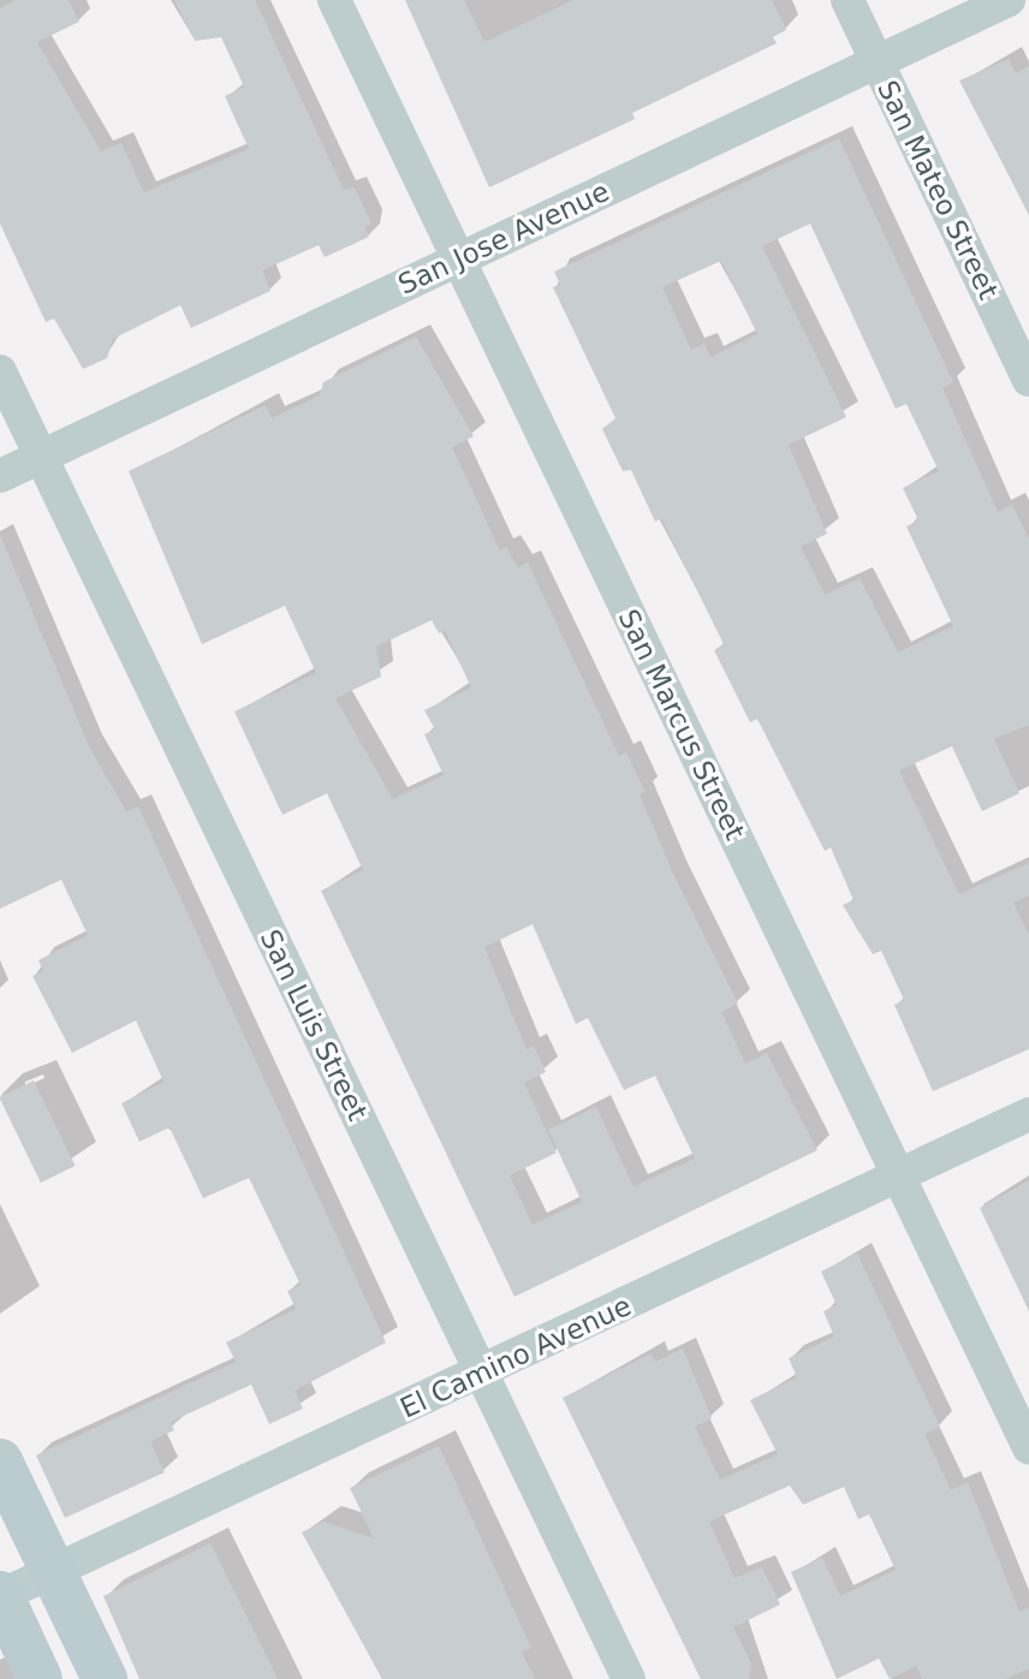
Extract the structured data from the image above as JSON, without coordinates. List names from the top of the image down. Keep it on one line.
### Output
{"streets":{"street":["San Mateo Street","San Jose Avenue","San Marcus Street","San Luis Street","El Camino Avenue"]},"crossings":[["San Mateo Street","San Jose Avenue"],["San Jose Avenue","San Marcus Street"],["San Jose Avenue","San Luis Street"],["San Marcus Street","El Camino Avenue"],["San Luis Street","El Camino Avenue"]]}
